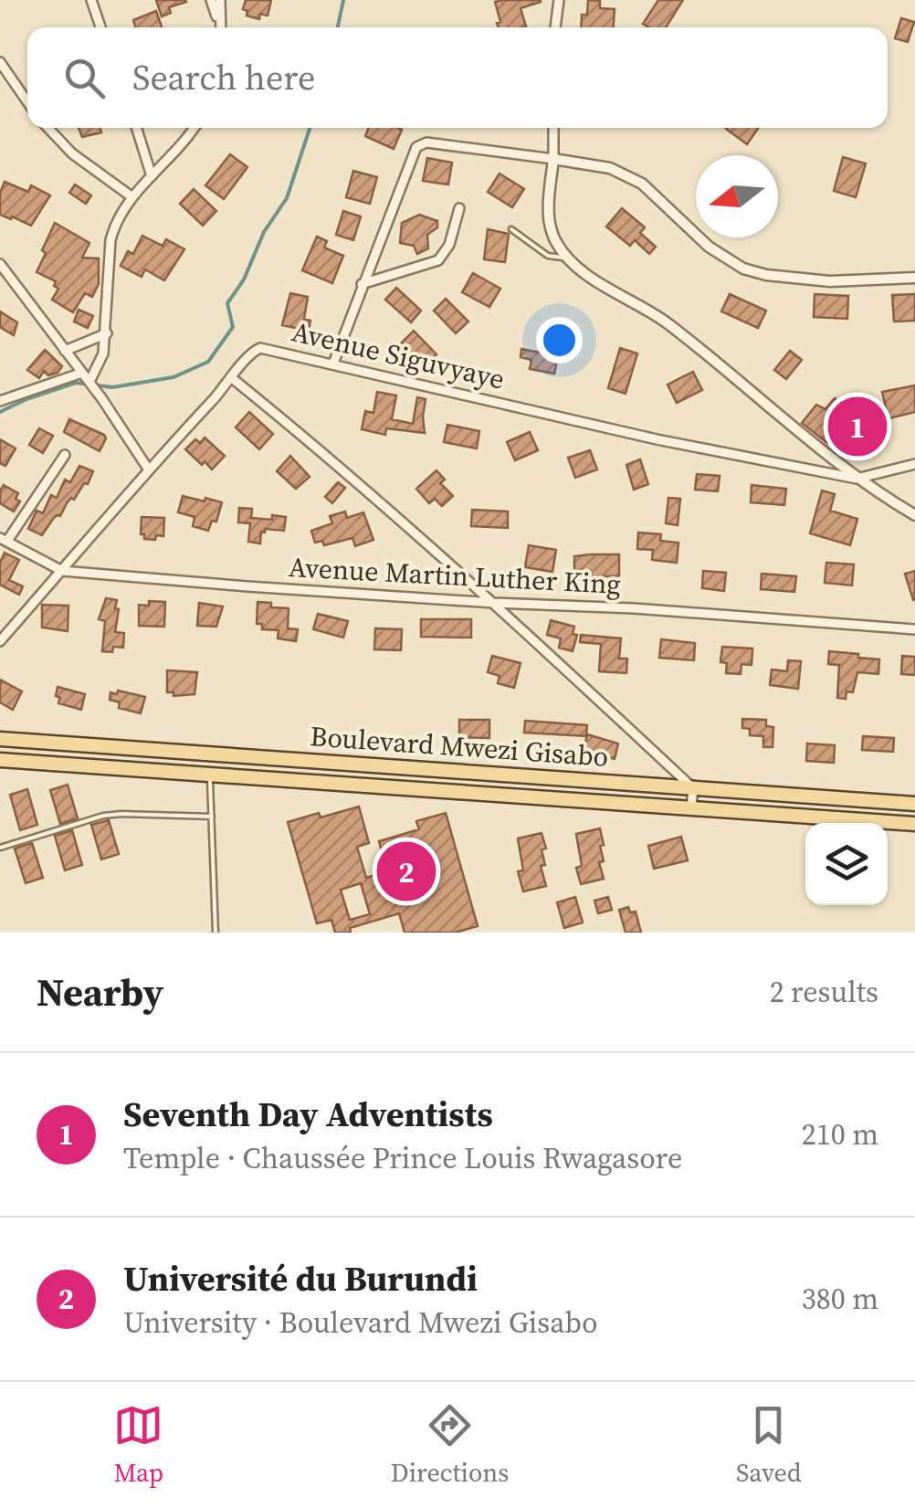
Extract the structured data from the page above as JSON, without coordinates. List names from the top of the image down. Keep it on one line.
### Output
{"streets":{"main road":["Boulevard Mwezi Gisabo"],"street":["Avenue Siguvyaye","Avenue Martin Luther King"]},"crossings":[["Avenue Siguvyaye","Avenue Martin Luther King"]],"north":"left","page":{"search":"Search here","pins":["1","2"],"heading":["Nearby","2 results"],"list":[{"mark":"1","name":"Seventh Day Adventists","note":"Temple · Chaussée Prince Louis Rwagasore","value":"210 m"},{"mark":"2","name":"Université du Burundi","note":"University · Boulevard Mwezi Gisabo","value":"380 m"}],"nav":["Map","Directions","Saved"]}}
